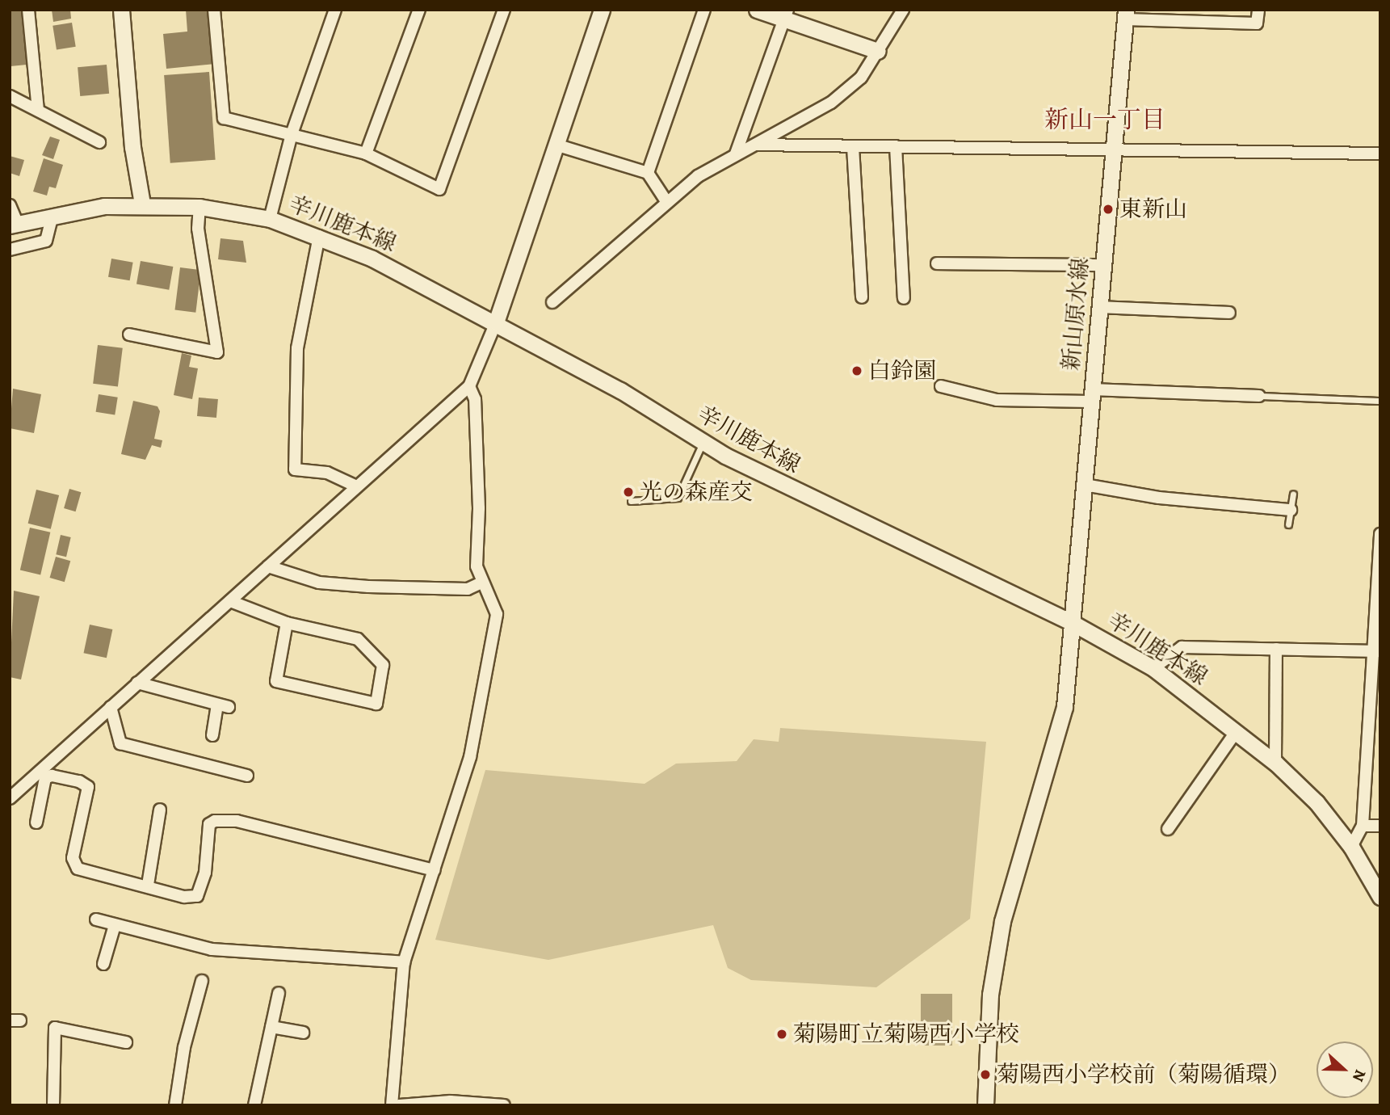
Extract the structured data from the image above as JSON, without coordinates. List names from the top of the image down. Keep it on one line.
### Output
{"streets":{"main road":["辛川鹿本線","新山原水線"]},"crossings":[["辛川鹿本線","新山原水線"]],"districts":["新山一丁目"],"places":["東新山","白鈴園","光の森産交","菊陽町立菊陽西小学校","菊陽西小学校前（菊陽循環）"],"north":"right"}
